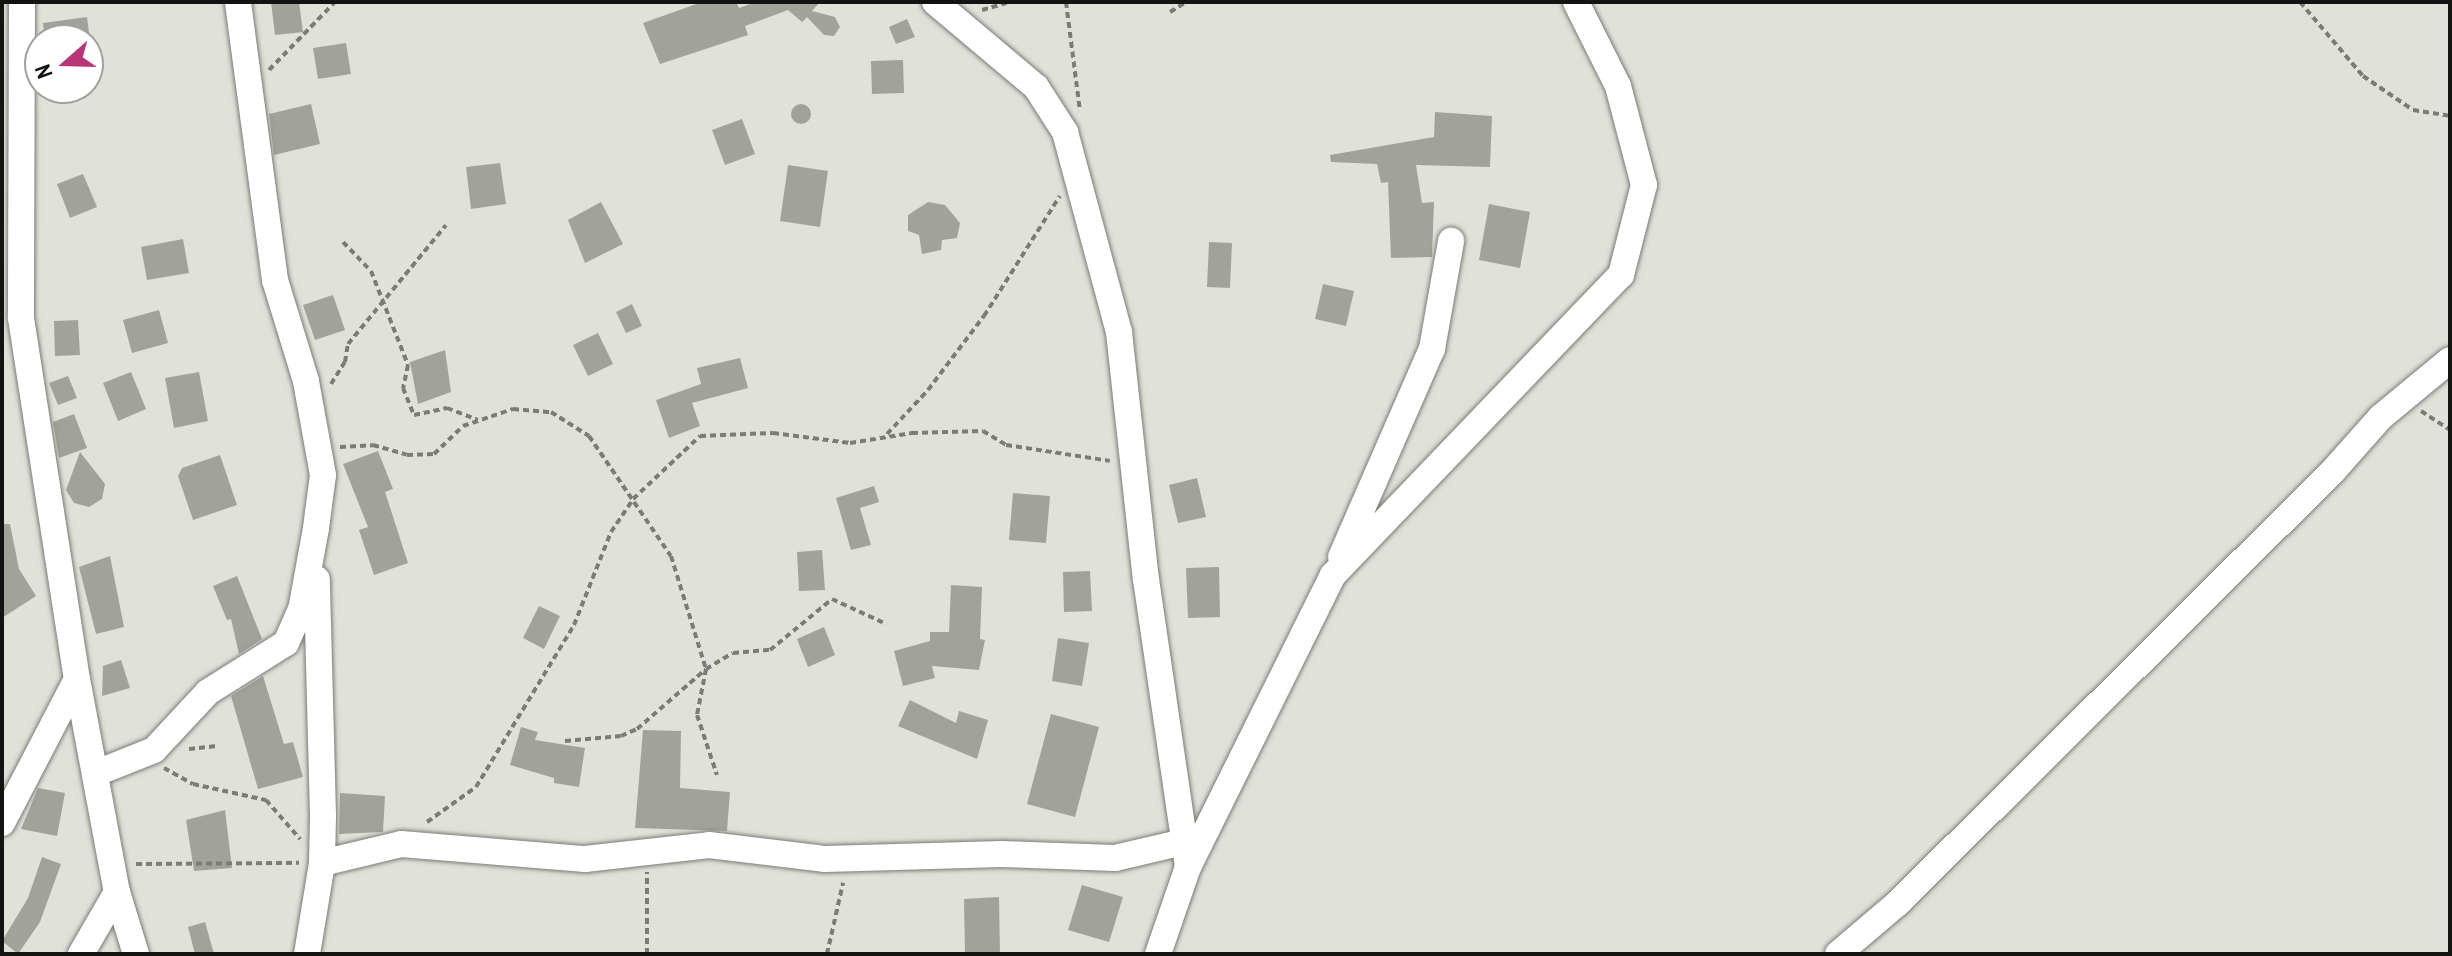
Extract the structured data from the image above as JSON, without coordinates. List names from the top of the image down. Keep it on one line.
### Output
{"north":"left"}
